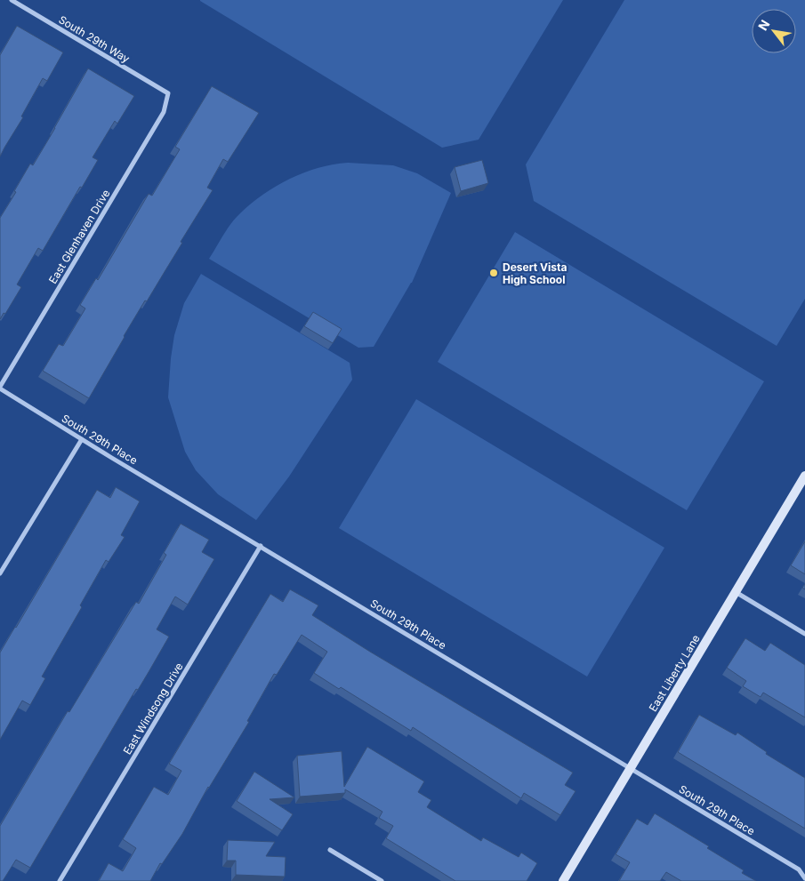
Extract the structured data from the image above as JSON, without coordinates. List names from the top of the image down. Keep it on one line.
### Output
{"streets":{"street":["South 29th Way","East Glenhaven Drive","South 29th Place","East Liberty Lane","East Windsong Drive"]},"crossings":[["South 29th Way","East Glenhaven Drive"],["East Glenhaven Drive","South 29th Place"],["South 29th Place","East Liberty Lane"],["South 29th Place","East Windsong Drive"]],"places":["Desert Vista High School"],"north":"top left"}
